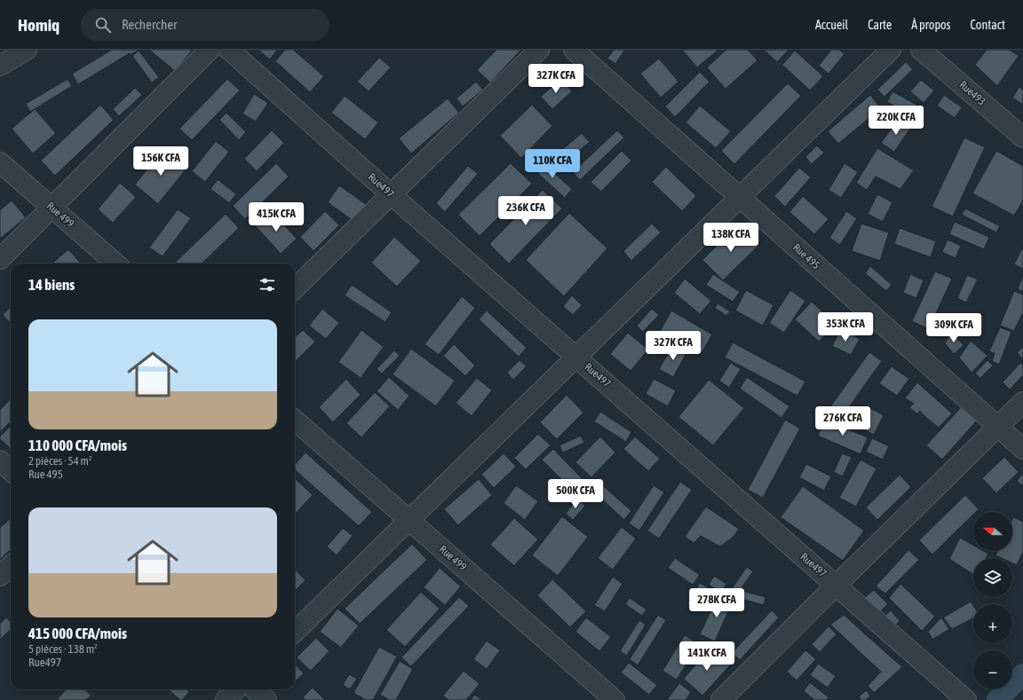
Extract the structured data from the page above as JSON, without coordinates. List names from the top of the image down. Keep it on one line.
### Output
{"streets":{"street":["Rue493","Rue497","Rue 499","Rue 495"]},"north":"left","page":{"header":"Homiq","search":"Rechercher","nav":["Accueil","Carte","À propos","Contact"],"price":["327K CFA","220K CFA","156K CFA","110K CFA","236K CFA","415K CFA","138K CFA","353K CFA","309K CFA","327K CFA","276K CFA","500K CFA","278K CFA","141K CFA"],"heading":"14 biens","list":[{"name":"110 000 CFA/mois","note":"2 pièces · 54 m² · Rue 495"},{"name":"415 000 CFA/mois","note":"5 pièces · 138 m² · Rue497"}],"map_buttons":["+","−"]}}
